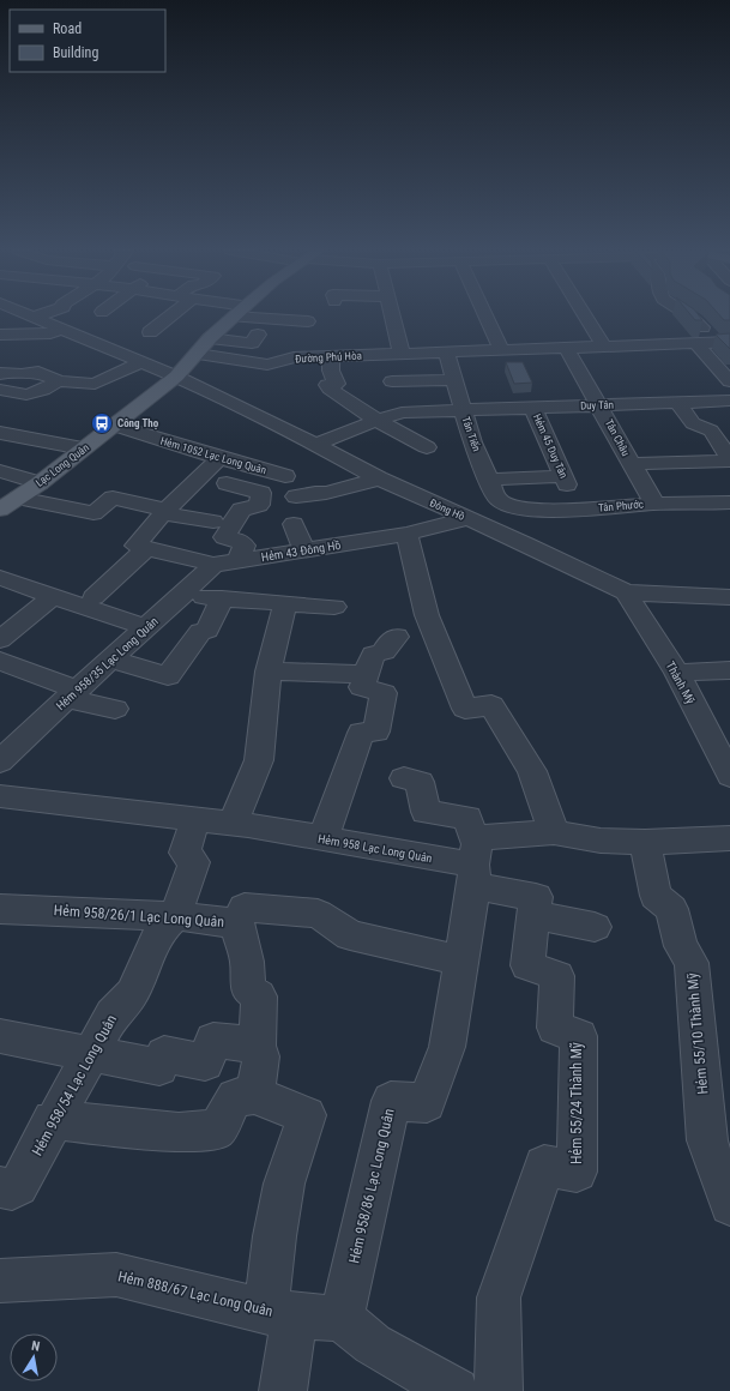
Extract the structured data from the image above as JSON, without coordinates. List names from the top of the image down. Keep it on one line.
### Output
{"streets":{"main road":["Lạc Long Quân"],"street":["Đường Phú Hòa","Duy Tân","Tân Tiến","Tân Châu","Hẻm 45 Duy Tân","Hẻm 1052 Lạc Long Quân","Tân Phước","Đông Hồ","Hẻm 43 Đông Hồ","Hẻm 958/35 Lạc Long Quân","Thành Mỹ","Hẻm 958 Lạc Long Quân","Hẻm 958/26/1 Lạc Long Quân","Hẻm 55/10 Thành Mỹ","Hẻm 958/54 Lạc Long Quân","Hẻm 55/24 Thành Mỹ","Hẻm 958/86 Lạc Long Quân","Hẻm 888/67 Lạc Long Quân"]},"crossings":[["Đường Phú Hòa","Tân Tiến"],["Đường Phú Hòa","Tân Châu"],["Đường Phú Hòa","Lạc Long Quân"],["Duy Tân","Tân Tiến"],["Duy Tân","Tân Châu"],["Duy Tân","Hẻm 45 Duy Tân"],["Duy Tân","Đông Hồ"],["Tân Tiến","Hẻm 45 Duy Tân"],["Tân Tiến","Tân Phước"],["Tân Châu","Tân Phước"],["Hẻm 1052 Lạc Long Quân","Lạc Long Quân"],["Lạc Long Quân","Đông Hồ"],["Đông Hồ","Hẻm 43 Đông Hồ"],["Đông Hồ","Thành Mỹ"],["Hẻm 43 Đông Hồ","Hẻm 958/35 Lạc Long Quân"],["Hẻm 958 Lạc Long Quân","Hẻm 55/10 Thành Mỹ"],["Hẻm 958 Lạc Long Quân","Hẻm 958/54 Lạc Long Quân"],["Hẻm 958 Lạc Long Quân","Hẻm 55/24 Thành Mỹ"],["Hẻm 958 Lạc Long Quân","Hẻm 958/86 Lạc Long Quân"],["Hẻm 958/26/1 Lạc Long Quân","Hẻm 958/54 Lạc Long Quân"],["Hẻm 958/26/1 Lạc Long Quân","Hẻm 958/86 Lạc Long Quân"],["Hẻm 55/24 Thành Mỹ","Hẻm 958/86 Lạc Long Quân"],["Hẻm 958/86 Lạc Long Quân","Hẻm 888/67 Lạc Long Quân"]],"places":{"bus stop":["Công Thọ"]},"legend":["Road","Building"],"north":"top"}
